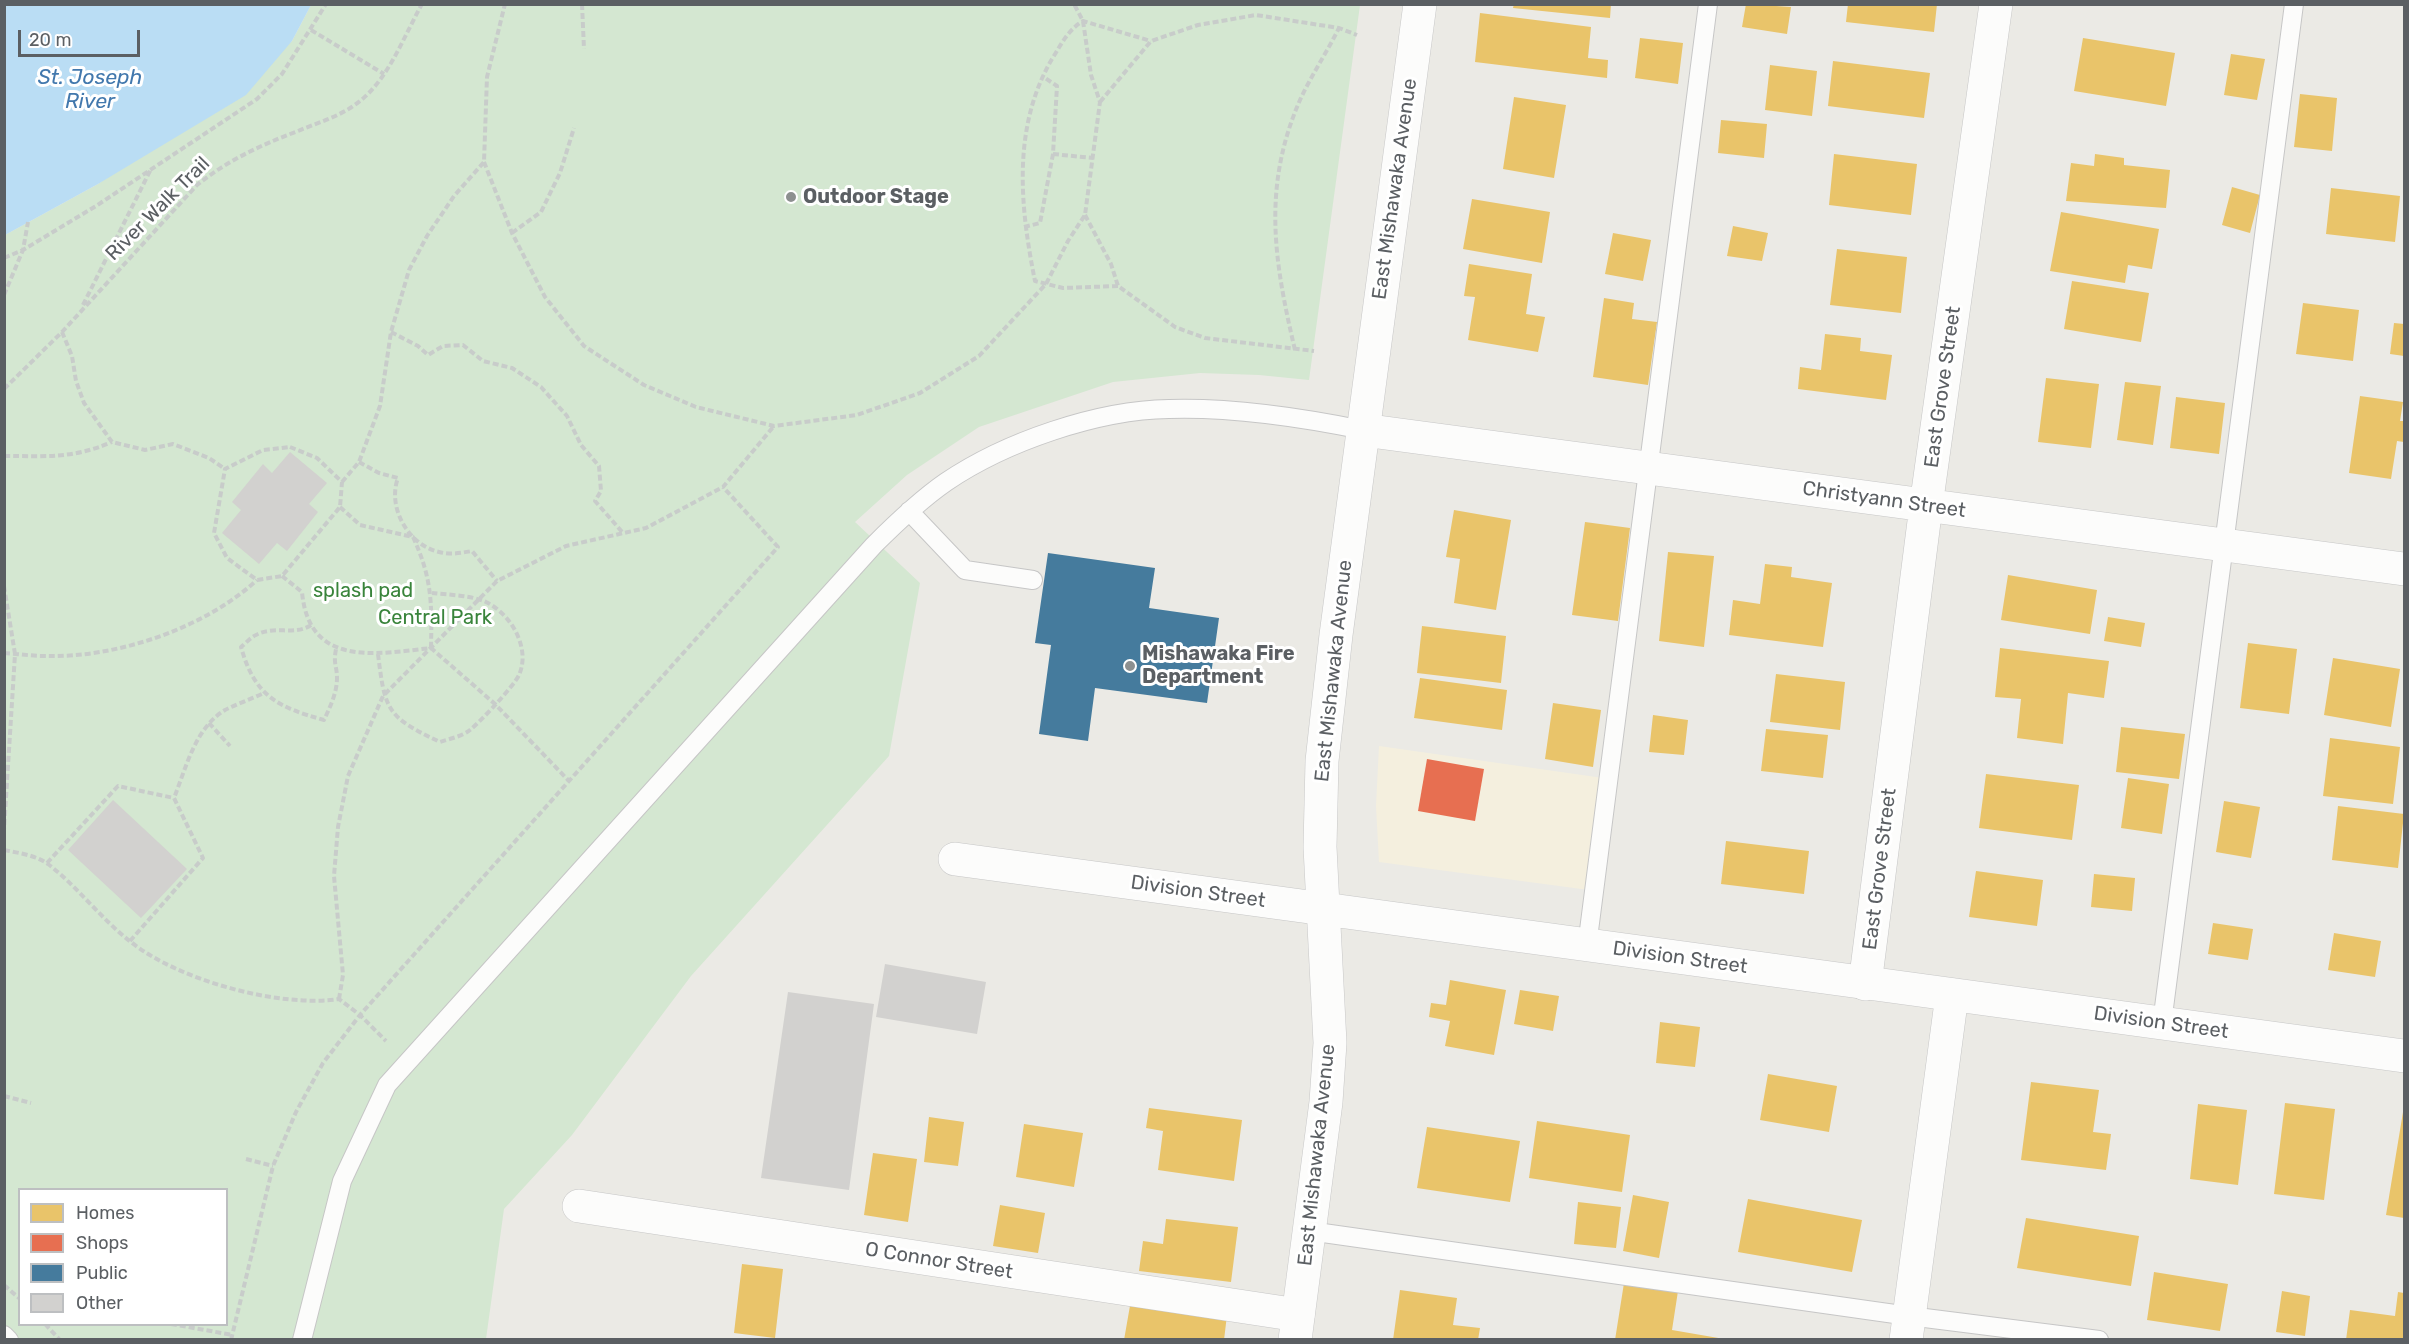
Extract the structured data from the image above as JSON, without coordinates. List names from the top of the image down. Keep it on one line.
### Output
{"streets":{"street":["East Mishawaka Avenue","East Grove Street","Christyann Street","Division Street","O Connor Street"],"path":["River Walk Trail"]},"crossings":[["East Mishawaka Avenue","Christyann Street"],["East Mishawaka Avenue","Division Street"],["East Mishawaka Avenue","O Connor Street"],["East Grove Street","Christyann Street"],["East Grove Street","Division Street"]],"water":["St. Joseph River"],"parks":["splash pad","Central Park"],"places":["Outdoor Stage","Mishawaka Fire Department"],"legend":["Homes","Shops","Public","Other"],"scale_bar":"20 m"}
